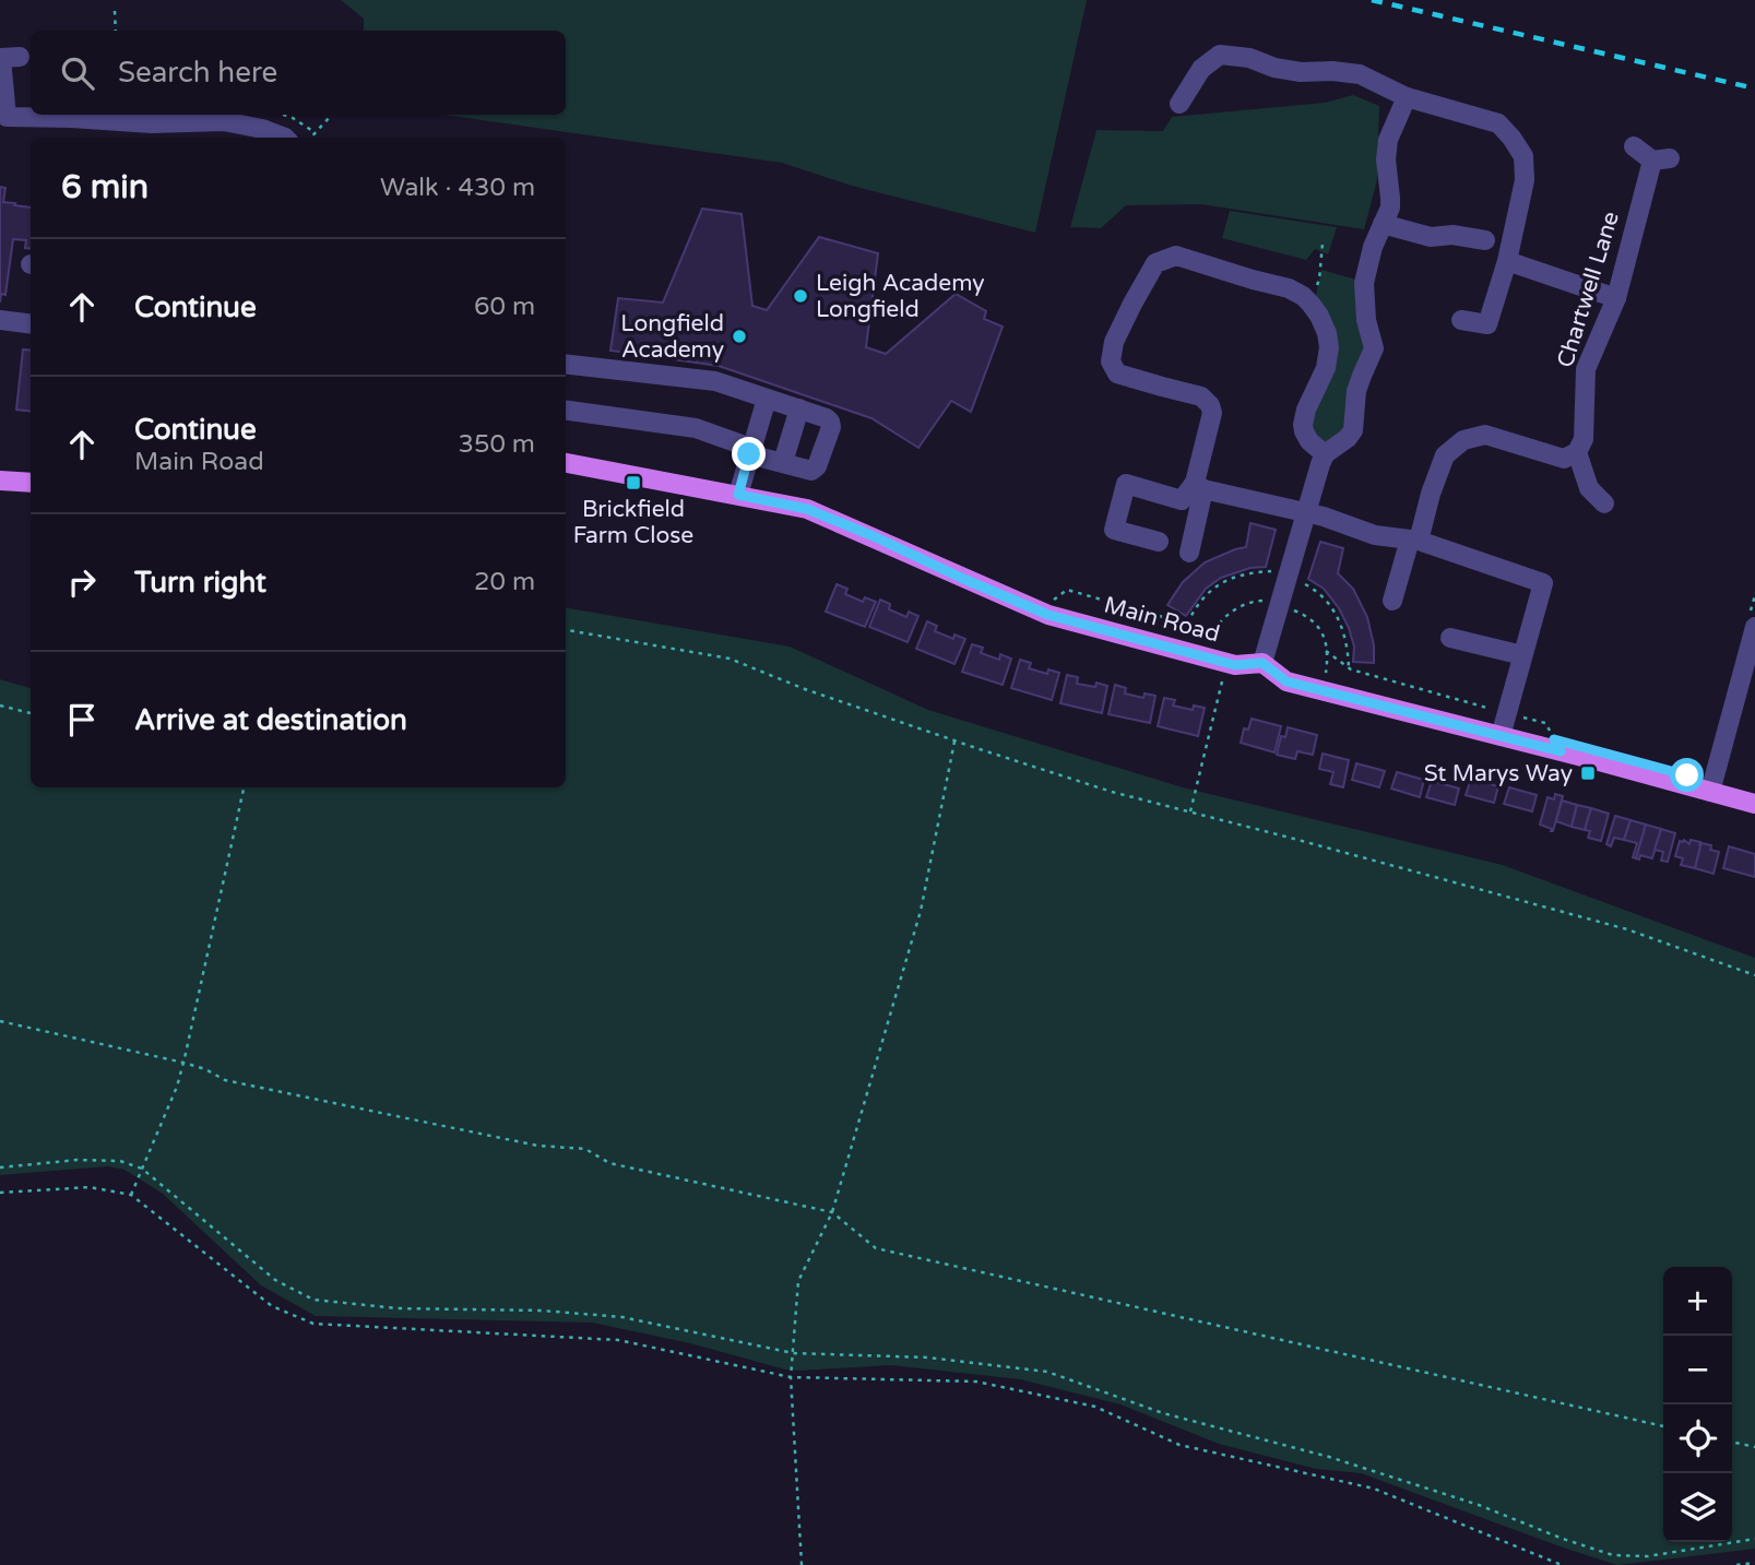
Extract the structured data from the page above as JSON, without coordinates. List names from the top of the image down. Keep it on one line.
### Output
{"streets":{"main road":["Main Road"],"street":["Chartwell Lane"]},"places":{"other":["Leigh Academy Longfield","Longfield Academy"],"transit":["Brickfield Farm Close","St Marys Way"]},"page":{"search":"Search here","heading":["6 min","Walk · 430 m"],"list":[["Continue","60 m"],["Continue","Main Road","350 m"],["Turn right","20 m"],"Arrive at destination"],"map_buttons":["+","−"]}}
